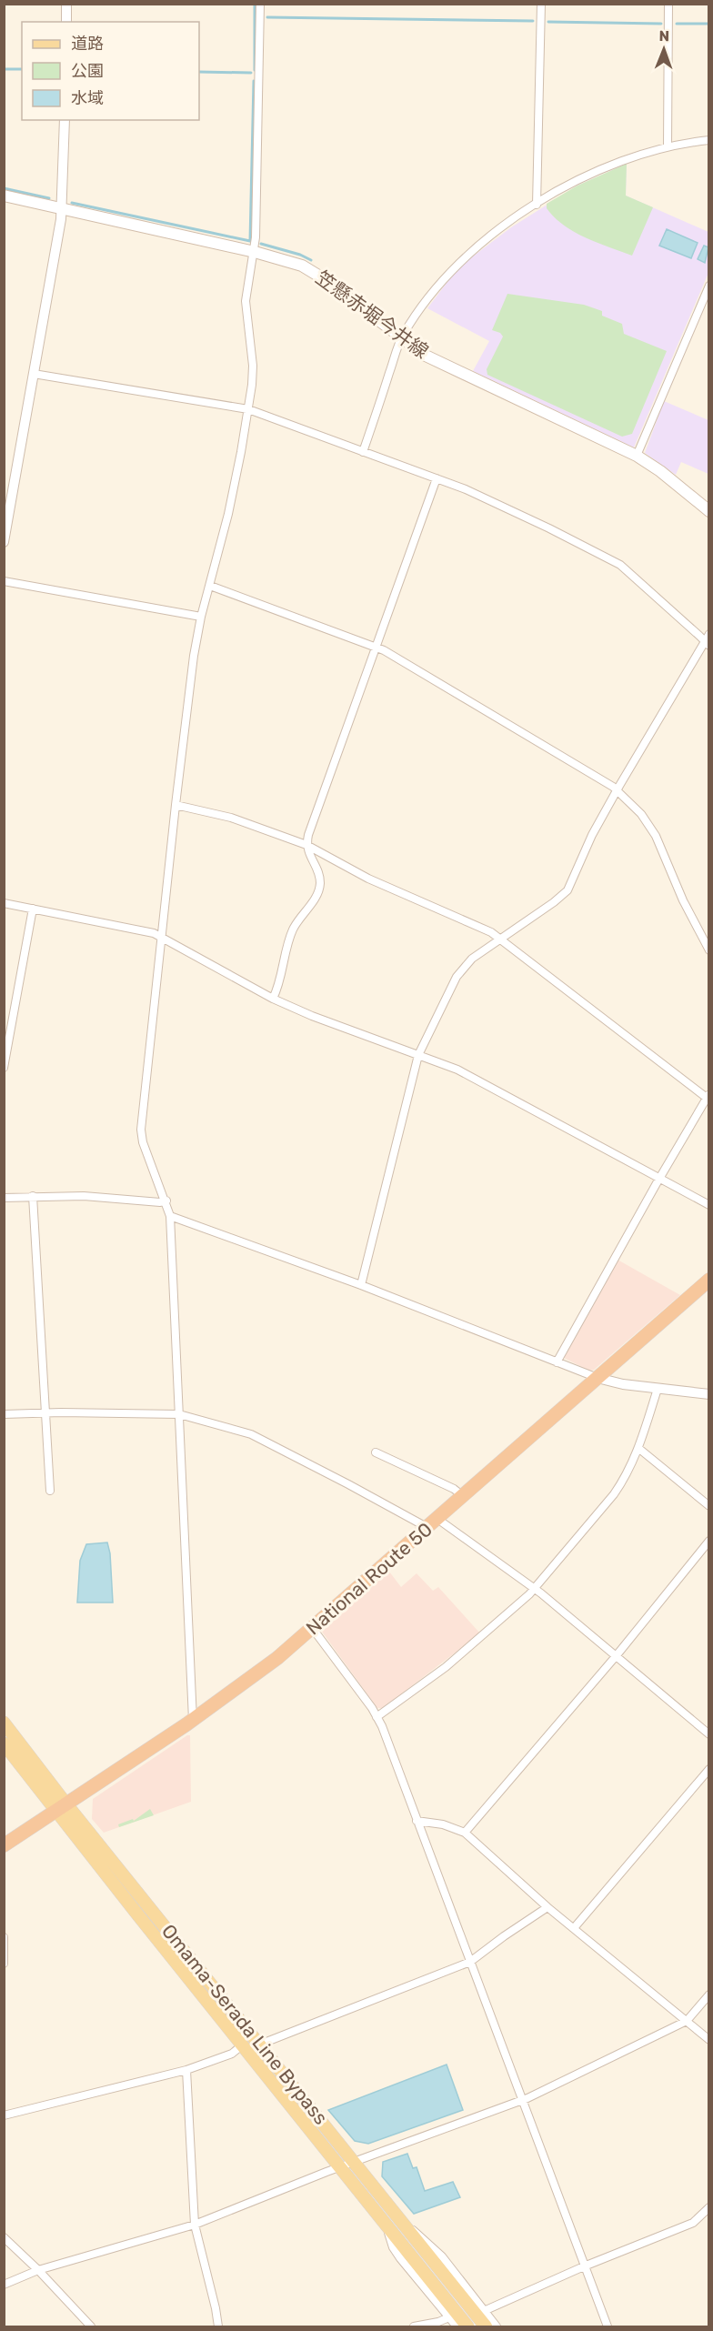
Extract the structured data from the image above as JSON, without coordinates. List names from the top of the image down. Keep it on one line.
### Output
{"streets":{"highway":["National Route 50"],"main road":["笠懸赤堀今井線","Omama-Serada Line Bypass"]},"crossings":[["National Route 50","Omama-Serada Line Bypass"]],"legend":["道路","公園","水域"],"north":"top"}
